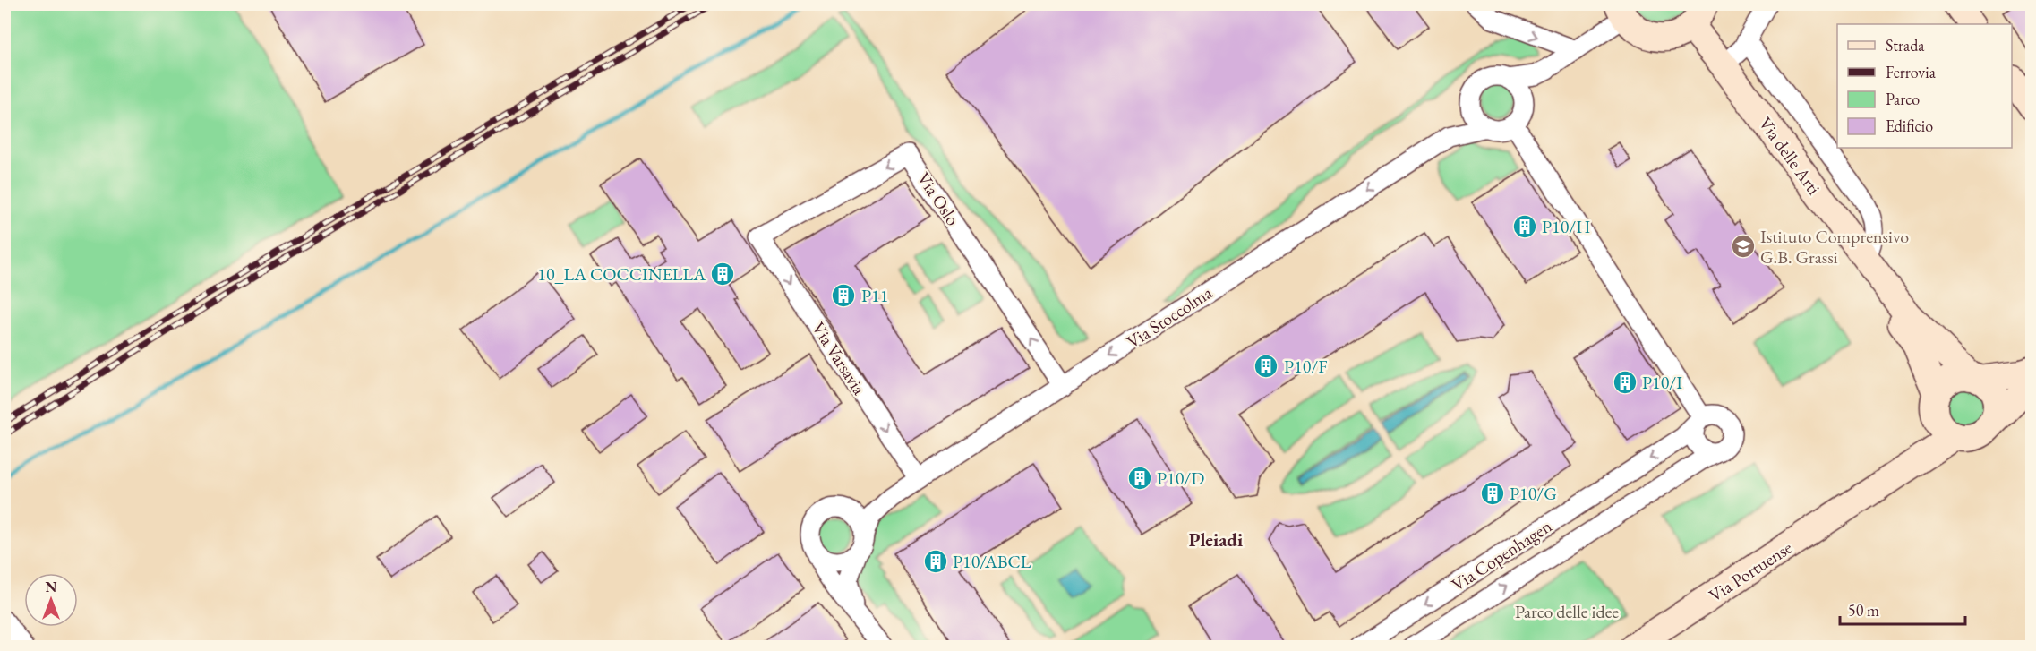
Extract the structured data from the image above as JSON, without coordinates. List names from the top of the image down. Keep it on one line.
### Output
{"streets":{"street":["Via delle Arti","Via Oslo","Via Stoccolma","Via Varsavia","Via Copenhagen","Via Portuense"]},"crossings":[["Via Oslo","Via Stoccolma"],["Via Oslo","Via Varsavia"],["Via Stoccolma","Via Varsavia"]],"one_way":["Via Stoccolma","Via Varsavia"],"districts":["Pleiadi"],"parks":["Parco delle idee"],"places":{"building":["P10/H","10_LA COCCINELLA","P11","P10/F","P10/I","P10/D","P10/G","P10/ABCL"],"school or university":["Istituto Comprensivo G.B. Grassi"]},"legend":["Strada","Ferrovia","Parco","Edificio"],"scale_bar":"50 m","north":"top"}
